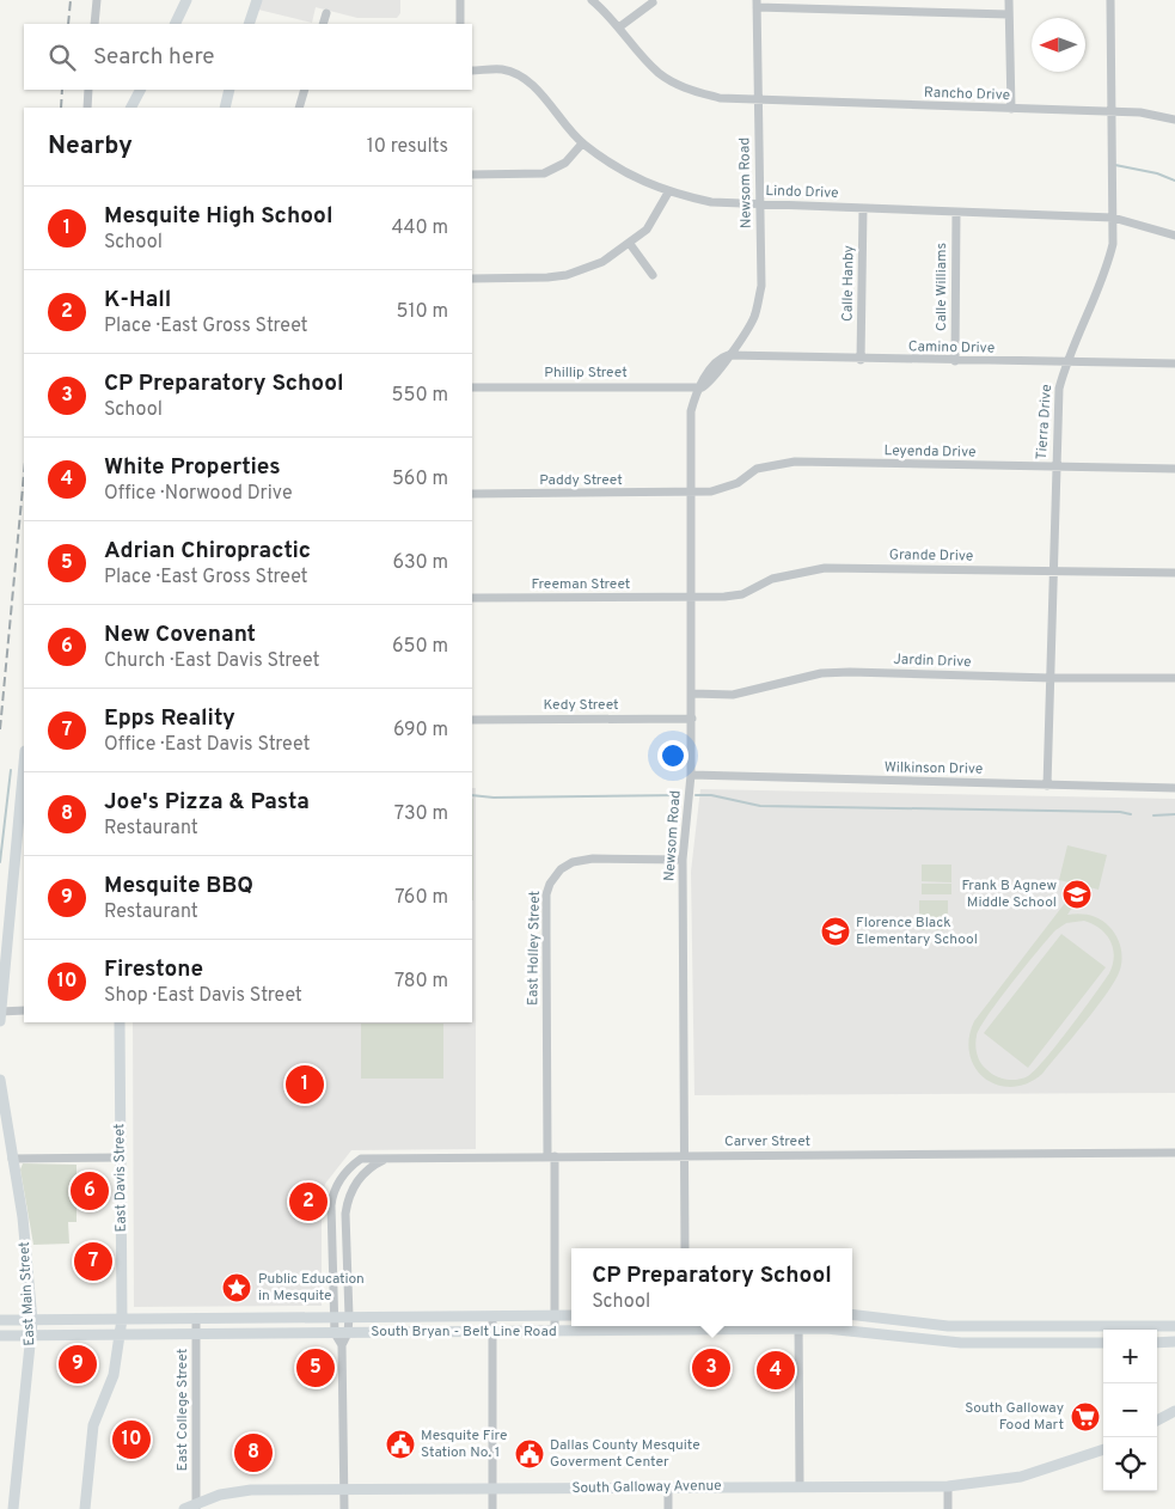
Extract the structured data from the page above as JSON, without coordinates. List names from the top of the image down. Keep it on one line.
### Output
{"streets":{"main road":["East Davis Street","East Main Street","South Bryan - Belt Line Road","South Galloway Avenue"],"street":["Rancho Drive","Newsom Road","Lindo Drive","Calle Hanby","Calle Williams","Camino Drive","Phillip Street","Tierra Drive","Leyenda Drive","Paddy Street","Grande Drive","Freeman Street","Jardin Drive","Kedy Street","Wilkinson Drive","East Holley Street","Carver Street","East College Street"]},"crossings":[["Rancho Drive","Newsom Road"],["Rancho Drive","Tierra Drive"],["Newsom Road","Lindo Drive"],["Newsom Road","Camino Drive"],["Newsom Road","Phillip Street"],["Newsom Road","Leyenda Drive"],["Newsom Road","Paddy Street"],["Newsom Road","Grande Drive"],["Newsom Road","Freeman Street"],["Newsom Road","Jardin Drive"],["Newsom Road","Kedy Street"],["Newsom Road","Wilkinson Drive"],["Newsom Road","East Holley Street"],["Newsom Road","Carver Street"],["Lindo Drive","Calle Hanby"],["Lindo Drive","Calle Williams"],["Lindo Drive","Tierra Drive"],["Calle Hanby","Camino Drive"],["Calle Williams","Camino Drive"],["Camino Drive","Tierra Drive"],["Tierra Drive","Leyenda Drive"],["Tierra Drive","Grande Drive"],["Tierra Drive","Jardin Drive"],["Tierra Drive","Wilkinson Drive"],["Leyenda Drive","Paddy Street"],["Grande Drive","Freeman Street"],["East Holley Street","Carver Street"],["East Holley Street","South Bryan - Belt Line Road"],["Carver Street","South Bryan - Belt Line Road"],["East Davis Street","South Bryan - Belt Line Road"],["East Main Street","South Bryan - Belt Line Road"],["South Bryan - Belt Line Road","East College Street"],["East College Street","South Galloway Avenue"]],"places":{"school or university":["Frank B Agnew Middle School","Florence Black Elementary School"],"place":["Public Education in Mesquite"],"supermarket":["South Galloway Food Mart"],"public building":["Mesquite Fire Station No. 1","Dallas County Mesquite Goverment Center"]},"north":"left","page":{"search":"Search here","heading":["Nearby","10 results"],"list":[{"mark":"1","name":"Mesquite High School","note":"School","value":"440 m"},{"mark":"2","name":"K-Hall","note":"Place · East Gross Street","value":"510 m"},{"mark":"3","name":"CP Preparatory School","note":"School","value":"550 m"},{"mark":"4","name":"White Properties","note":"Office · Norwood Drive","value":"560 m"},{"mark":"5","name":"Adrian Chiropractic","note":"Place · East Gross Street","value":"630 m"},{"mark":"6","name":"New Covenant","note":"Church · East Davis Street","value":"650 m"},{"mark":"7","name":"Epps Reality","note":"Office · East Davis Street","value":"690 m"},{"mark":"8","name":"Joe's Pizza & Pasta","note":"Restaurant","value":"730 m"},{"mark":"9","name":"Mesquite BBQ","note":"Restaurant","value":"760 m"},{"mark":"10","name":"Firestone","note":"Shop · East Davis Street","value":"780 m"}],"pins":["1","6","2","7","9","3","5","4","10","8"],"popup":["CP Preparatory School","School"],"map_buttons":["+","−"]}}
